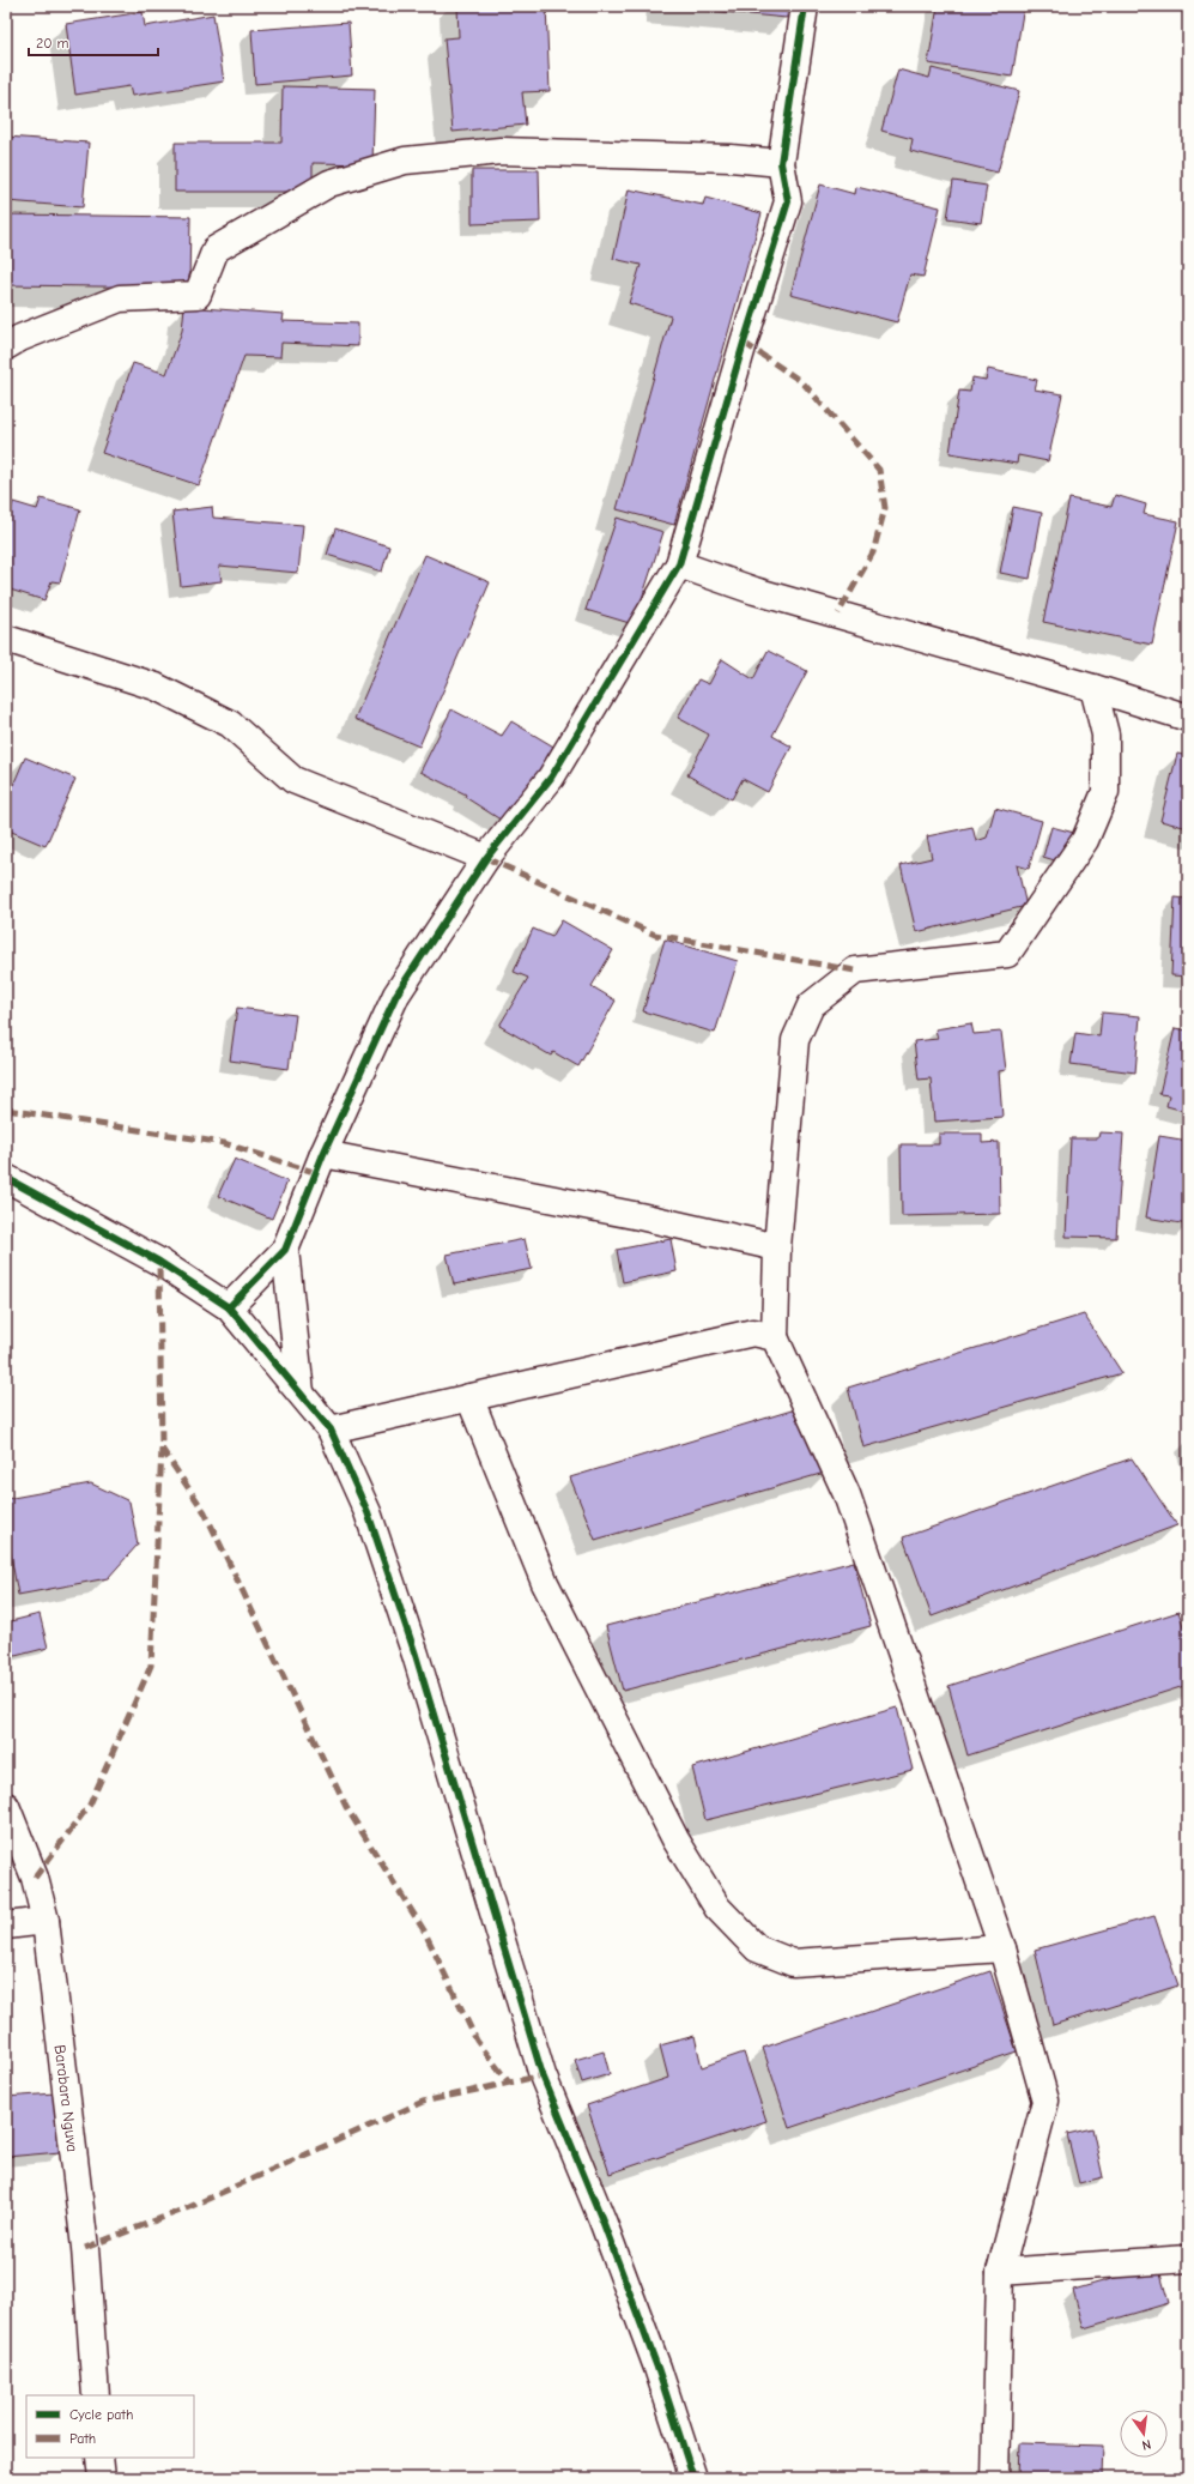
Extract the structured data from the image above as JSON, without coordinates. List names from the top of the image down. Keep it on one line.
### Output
{"streets":{"street":["Barabara Nguva"]},"legend":["Cycle path","Path"],"scale_bar":"20 m","north":"bottom"}
